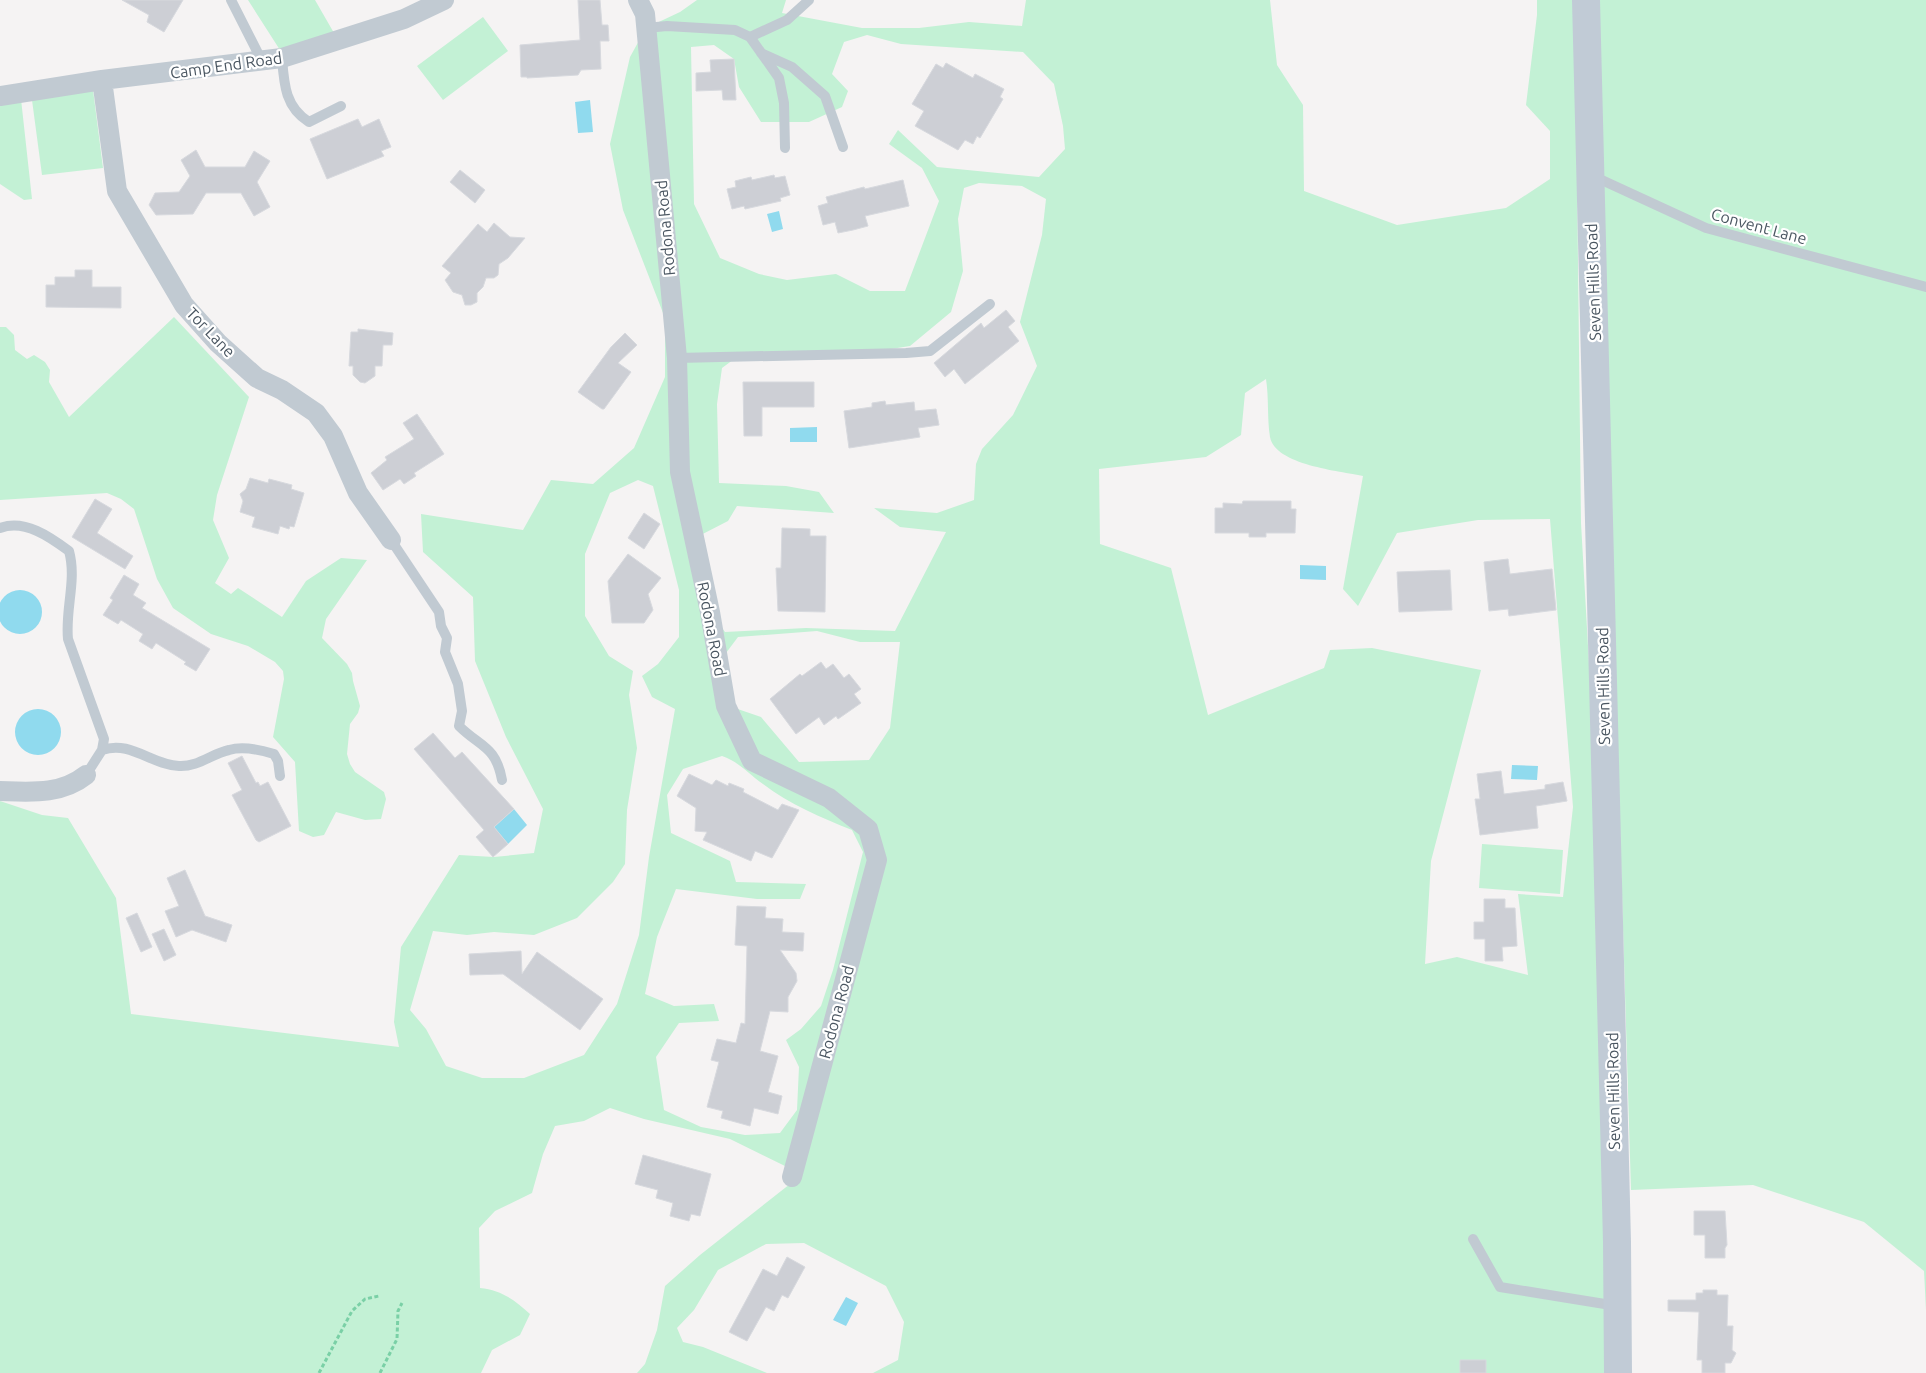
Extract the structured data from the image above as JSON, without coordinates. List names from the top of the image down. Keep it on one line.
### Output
{"streets":{"main road":["Seven Hills Road"],"street":["Camp End Road","Rodona Road","Tor Lane"],"lane":["Convent Lane"]},"crossings":[["Camp End Road","Tor Lane"],["Convent Lane","Seven Hills Road"]]}
